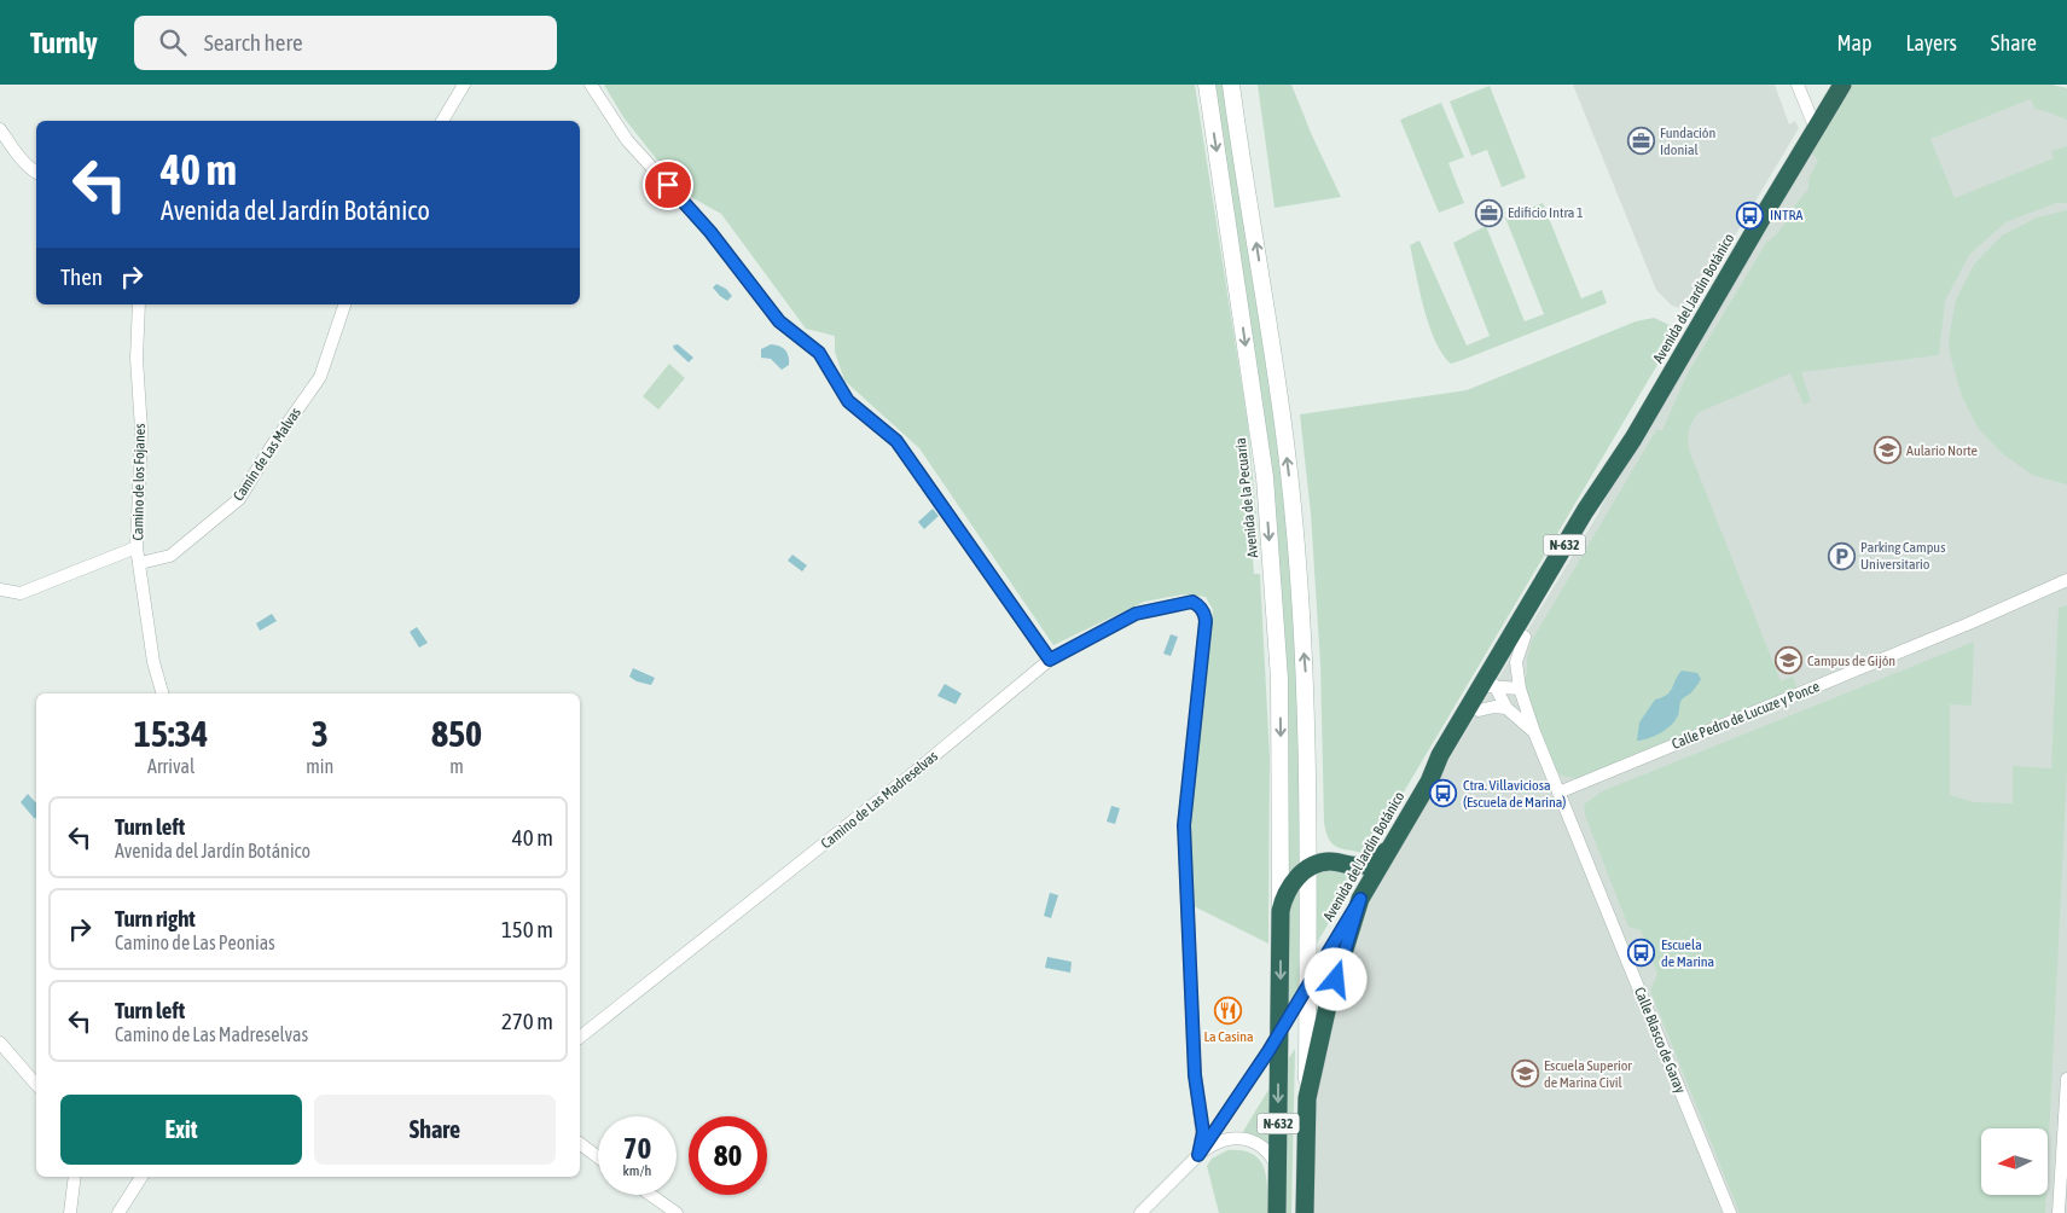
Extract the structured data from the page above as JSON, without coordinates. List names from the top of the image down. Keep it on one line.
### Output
{"streets":{"highway":["Avenida del Jardín Botánico","Avenida de la Pecuaria","N-632"],"street":["Camín de Las Malvas","Camino de los Fojanes","Calle Pedro de Lucuze y Ponce","Camino de Las Madreselvas","Calle Blasco de Garay"]},"crossings":[["Avenida del Jardín Botánico","Avenida de la Pecuaria"],["Avenida del Jardín Botánico","N-632"],["Avenida del Jardín Botánico","Camino de Las Madreselvas"],["Avenida del Jardín Botánico","Calle Blasco de Garay"],["Camín de Las Malvas","Camino de los Fojanes"],["Avenida de la Pecuaria","N-632"],["Calle Pedro de Lucuze y Ponce","Calle Blasco de Garay"]],"places":{"office":["Fundación Idonial","Edificio Intra 1"],"bus stop":["INTRA","Ctra. Villaviciosa (Escuela de Marina)","Escuela de Marina"],"school or university":["Aulario Norte","Campus de Gijón","Escuela Superior de Marina Civil"],"parking":["Parking Campus Universitario"],"restaurant":["La Casina"]},"north":"left","page":{"header":"Turnly","search":"Search here","nav":["Map","Layers","Share"],"turn":["40 m","Avenida del Jardín Botánico"],"then":"Then","eta":["15:34","Arrival","3","min","850","m"],"list":[{"name":"Turn left","note":"Avenida del Jardín Botánico","value":"40 m"},{"name":"Turn right","note":"Camino de Las Peonias","value":"150 m"},{"name":"Turn left","note":"Camino de Las Madreselvas","value":"270 m"}],"buttons":["Exit","Share"],"speed":"70 km/h","limit":"80"}}
